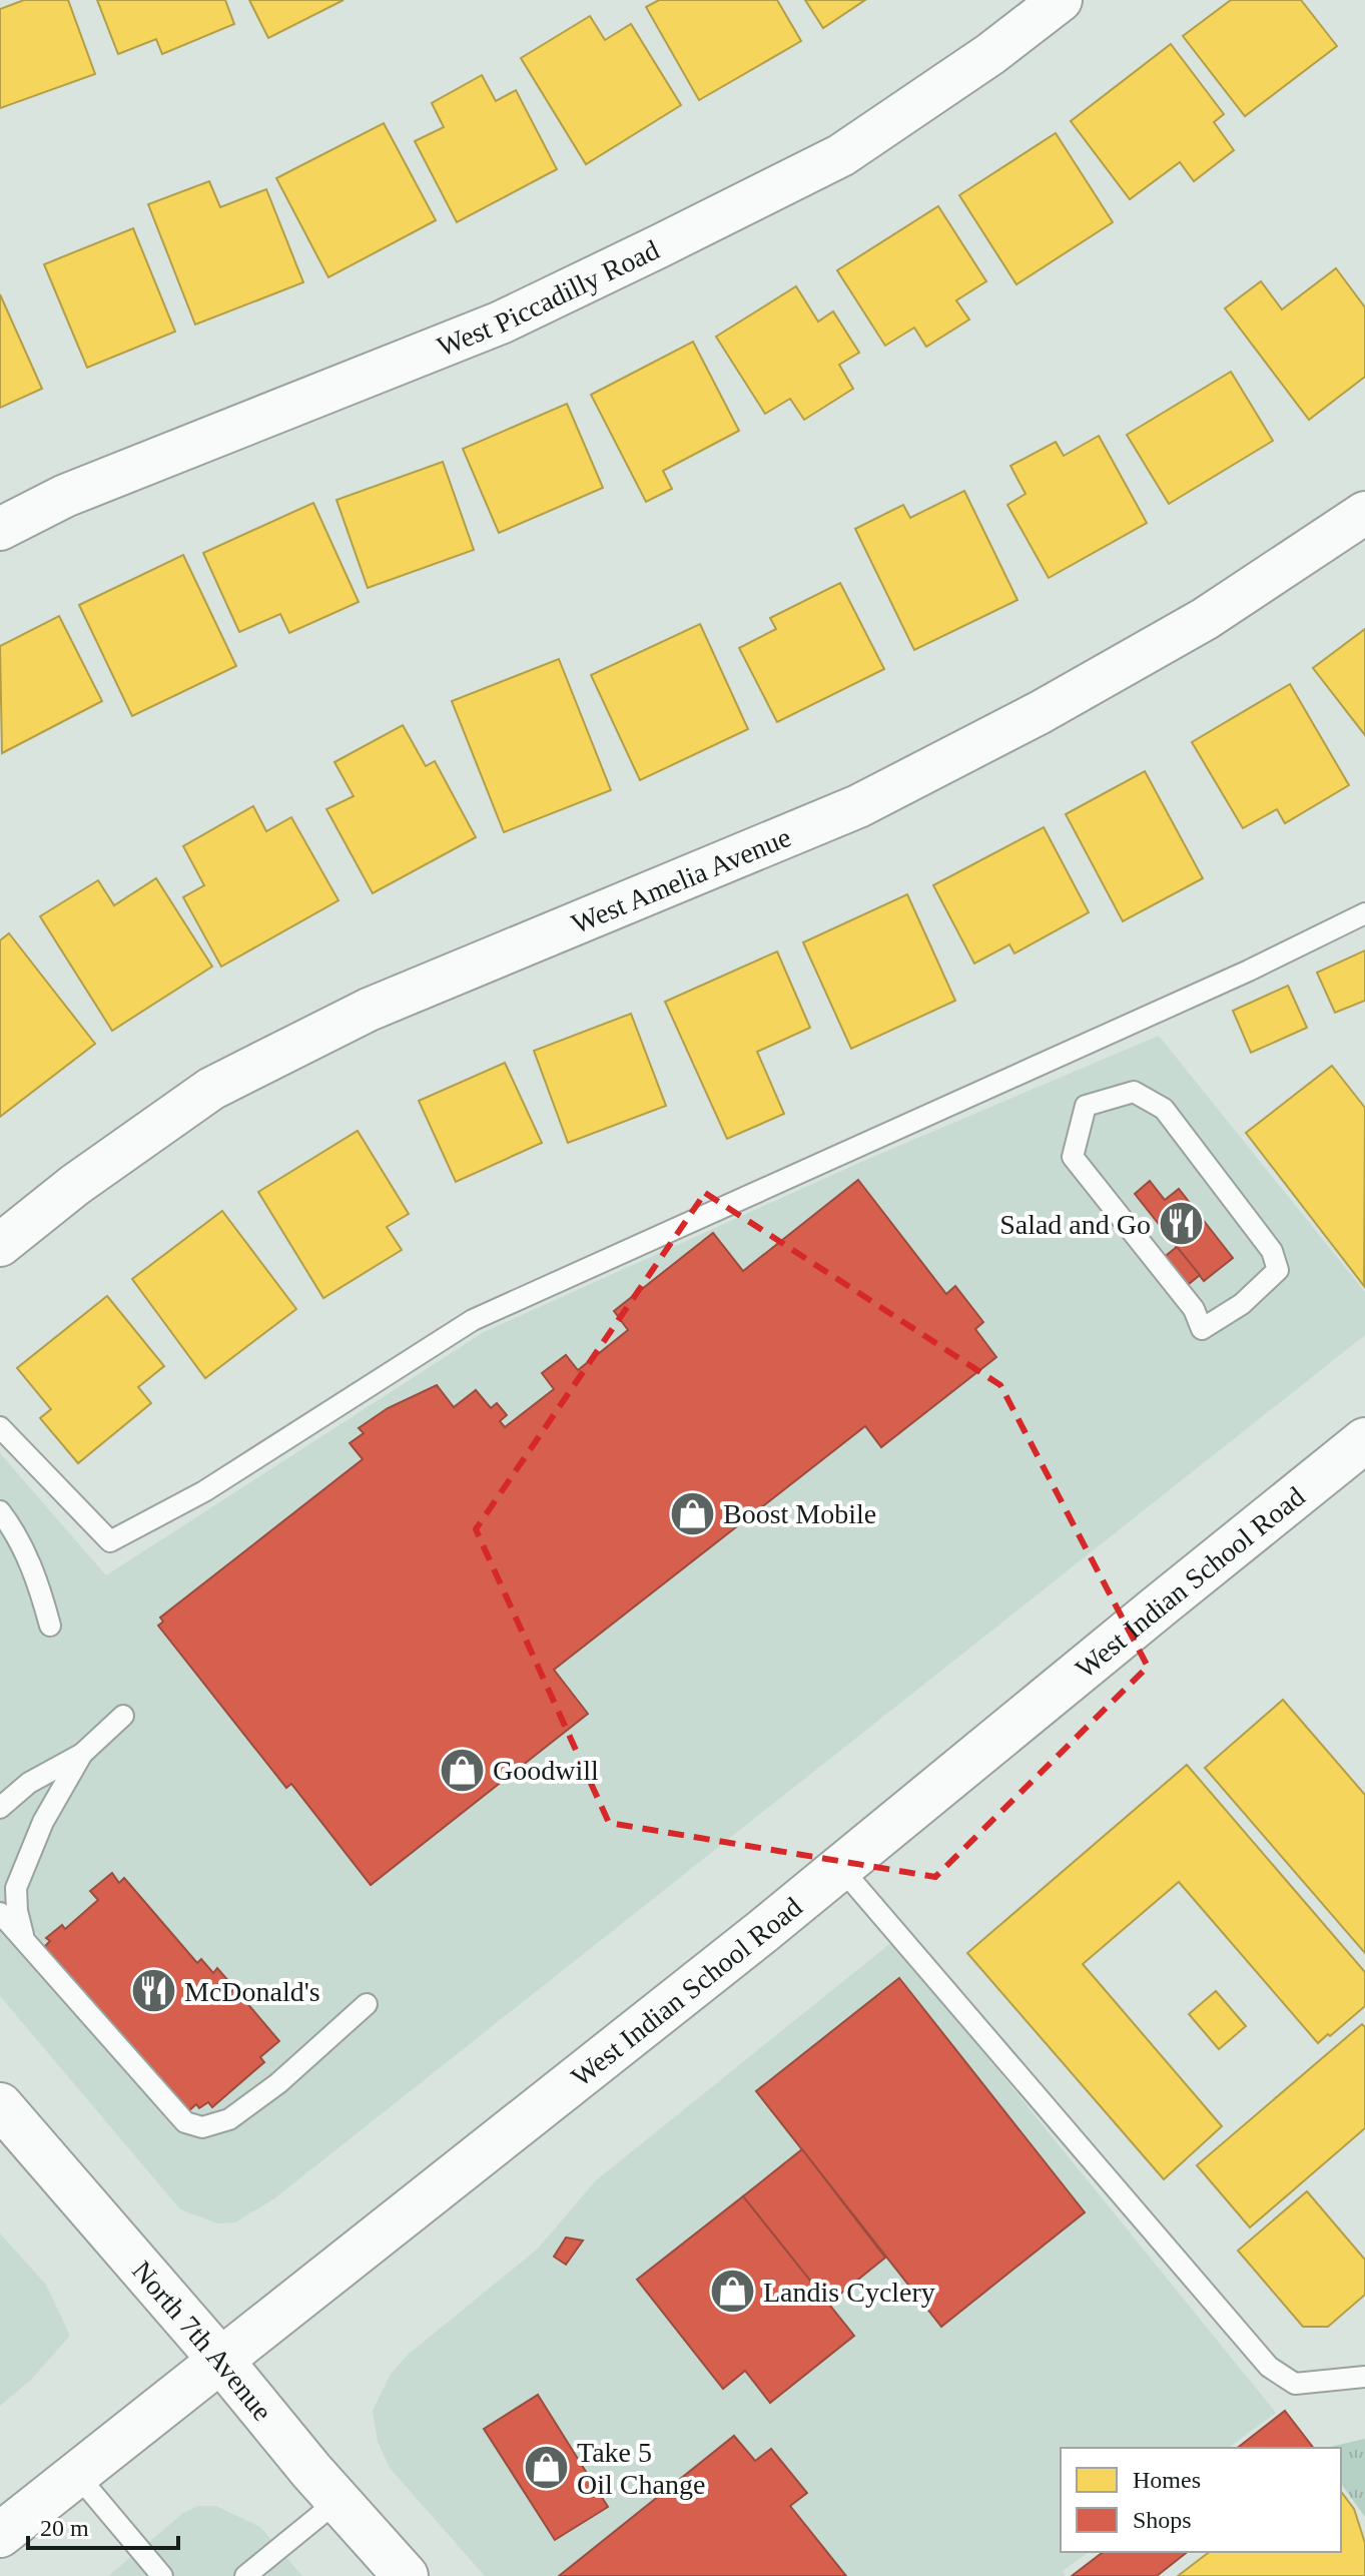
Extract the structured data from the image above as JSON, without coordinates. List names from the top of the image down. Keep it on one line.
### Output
{"streets":{"main road":["West Indian School Road","North 7th Avenue"],"street":["West Piccadilly Road","West Amelia Avenue"]},"crossings":[["West Indian School Road","North 7th Avenue"]],"places":{"restaurant":["Salad and Go","McDonald's"],"shop":["Boost Mobile","Goodwill","Landis Cyclery","Take 5 Oil Change"]},"legend":["Homes","Shops"],"scale_bar":"20 m"}
